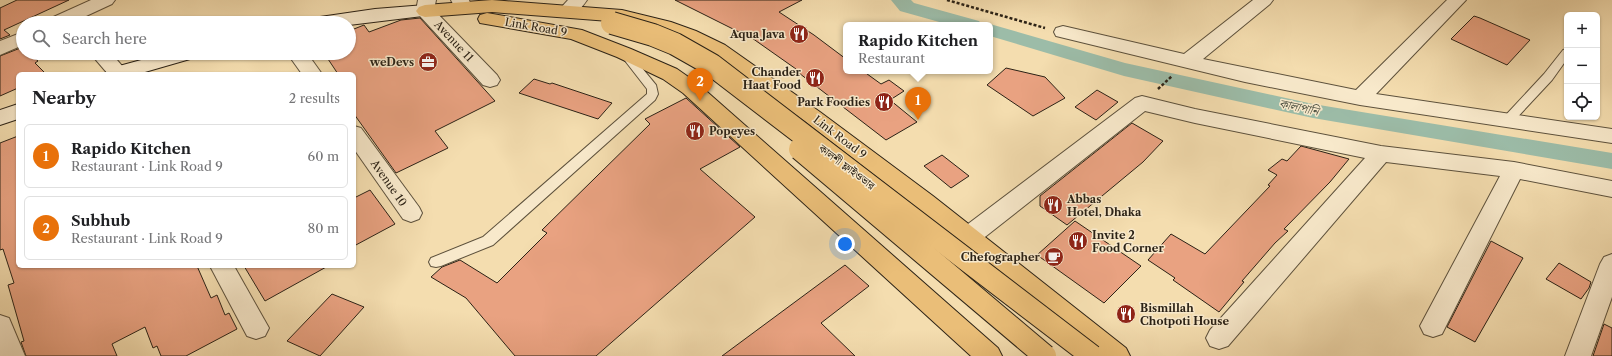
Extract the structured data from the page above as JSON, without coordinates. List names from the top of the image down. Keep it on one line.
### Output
{"streets":{"main road":["Link Road 9","কালশী ফ্লাইওভার"],"street":["Avenue 11","Avenue 10"]},"crossings":[["Link Road 9","Avenue 11"],["Link Road 9","কালশী ফ্লাইওভার"]],"water":["কালাপানি"],"places":{"restaurant":["Aqua Java","Chander Haat Food","Park Foodies","Popeyes","Abbas Hotel, Dhaka","Invite 2 Food Corner","Bismillah Chotpoti House"],"office":["weDevs"],"cafe":["Chefographer"]},"page":{"map_buttons":["+","−"],"search":"Search here","popup":["Rapido Kitchen","Restaurant"],"pins":["2","1"],"heading":["Nearby","2 results"],"list":[{"mark":"1","name":"Rapido Kitchen","note":"Restaurant · Link Road 9","value":"60 m"},{"mark":"2","name":"Subhub","note":"Restaurant · Link Road 9","value":"80 m"}]}}
